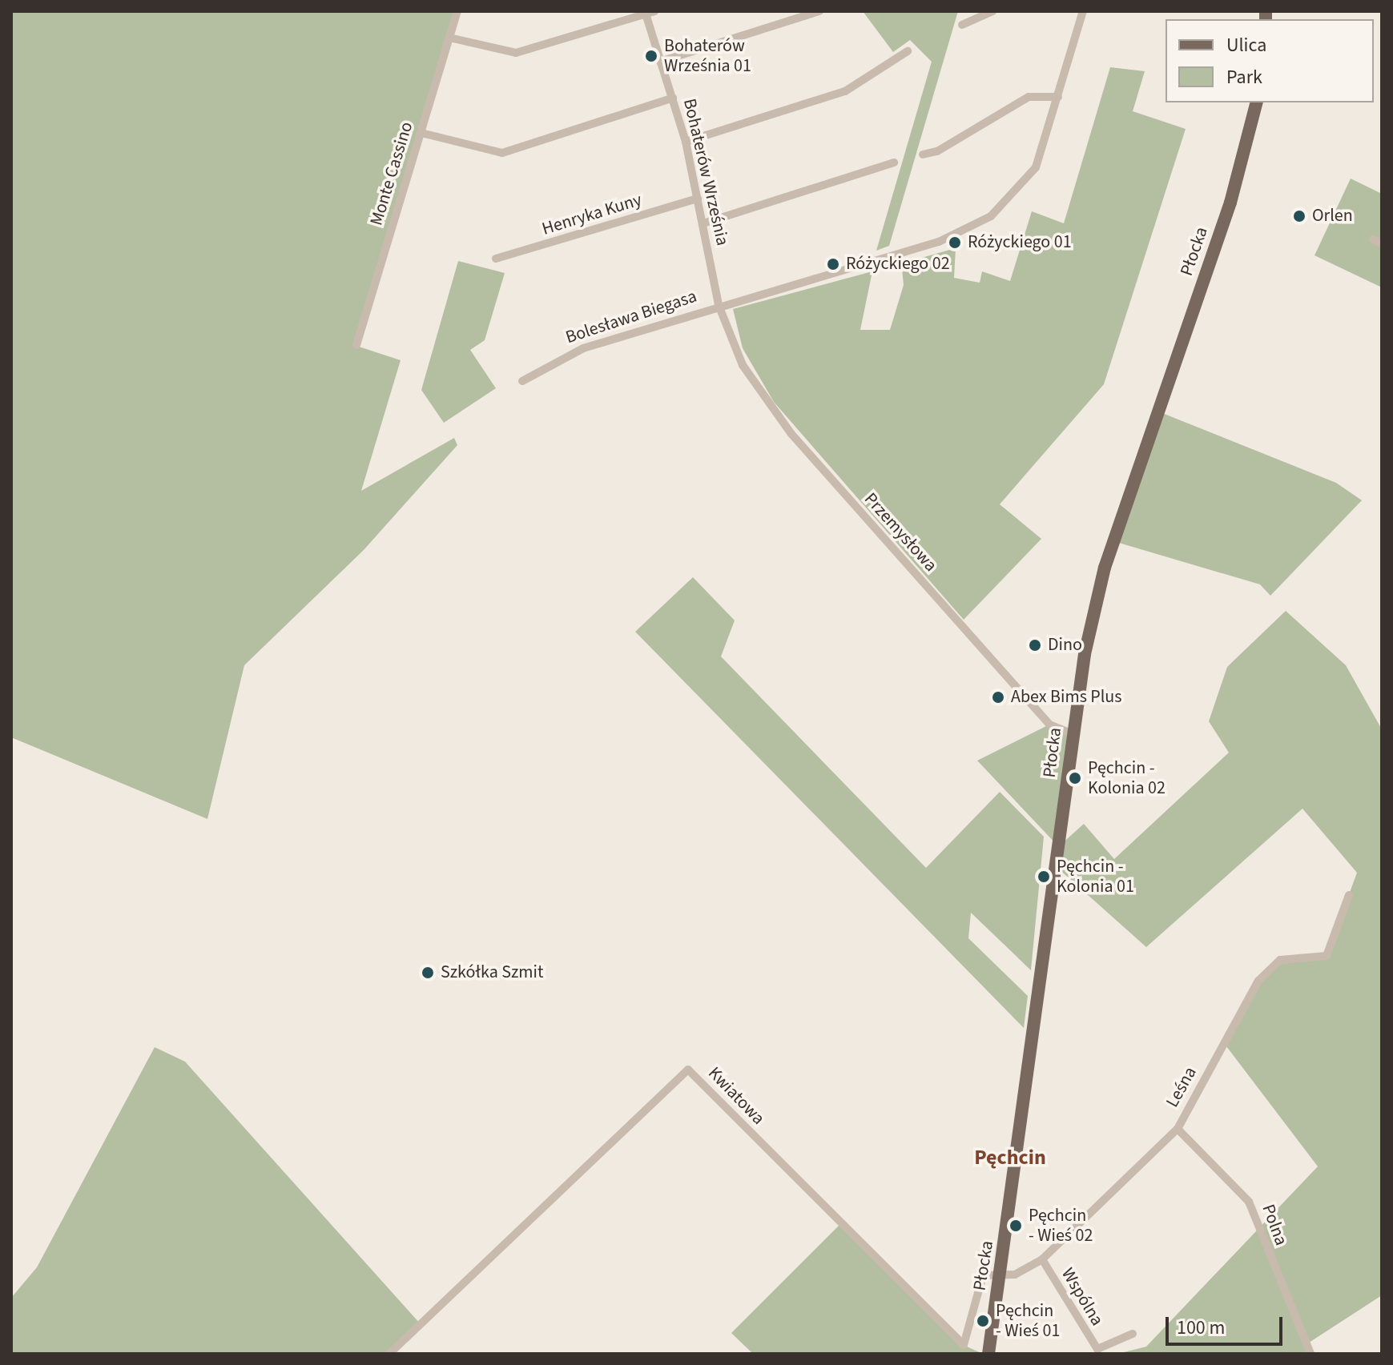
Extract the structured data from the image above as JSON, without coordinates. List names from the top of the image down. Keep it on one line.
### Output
{"streets":{"main road":["Płocka"],"street":["Bohaterów Września","Monte Cassino","Henryka Kuny","Bolesława Biegasa","Przemysłowa","Leśna","Kwiatowa","Polna","Wspólna"]},"crossings":[["Bohaterów Września","Henryka Kuny"],["Bohaterów Września","Bolesława Biegasa"],["Bohaterów Września","Przemysłowa"],["Płocka","Przemysłowa"],["Płocka","Leśna"],["Płocka","Kwiatowa"],["Leśna","Kwiatowa"],["Leśna","Polna"],["Leśna","Wspólna"]],"districts":["Pęchcin"],"places":["Bohaterów Września 01","Orlen","Różyckiego 01","Różyckiego 02","Dino","Abex Bims Plus","Pęchcin - Kolonia 02","Pęchcin - Kolonia 01","Szkółka Szmit","Pęchcin - Wieś 02","Pęchcin - Wieś 01"],"legend":["Ulica","Park"],"scale_bar":"100 m"}
